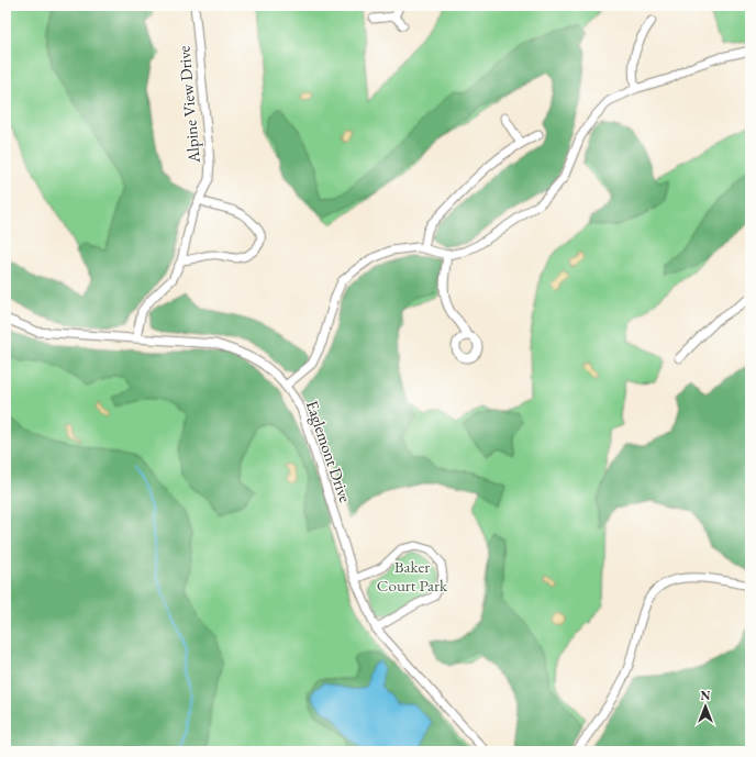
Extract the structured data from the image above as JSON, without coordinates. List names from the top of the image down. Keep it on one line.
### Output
{"streets":{"street":["Alpine View Drive","Eaglemont Drive"]},"crossings":[["Alpine View Drive","Eaglemont Drive"]],"parks":["Baker Court Park"],"north":"top"}
